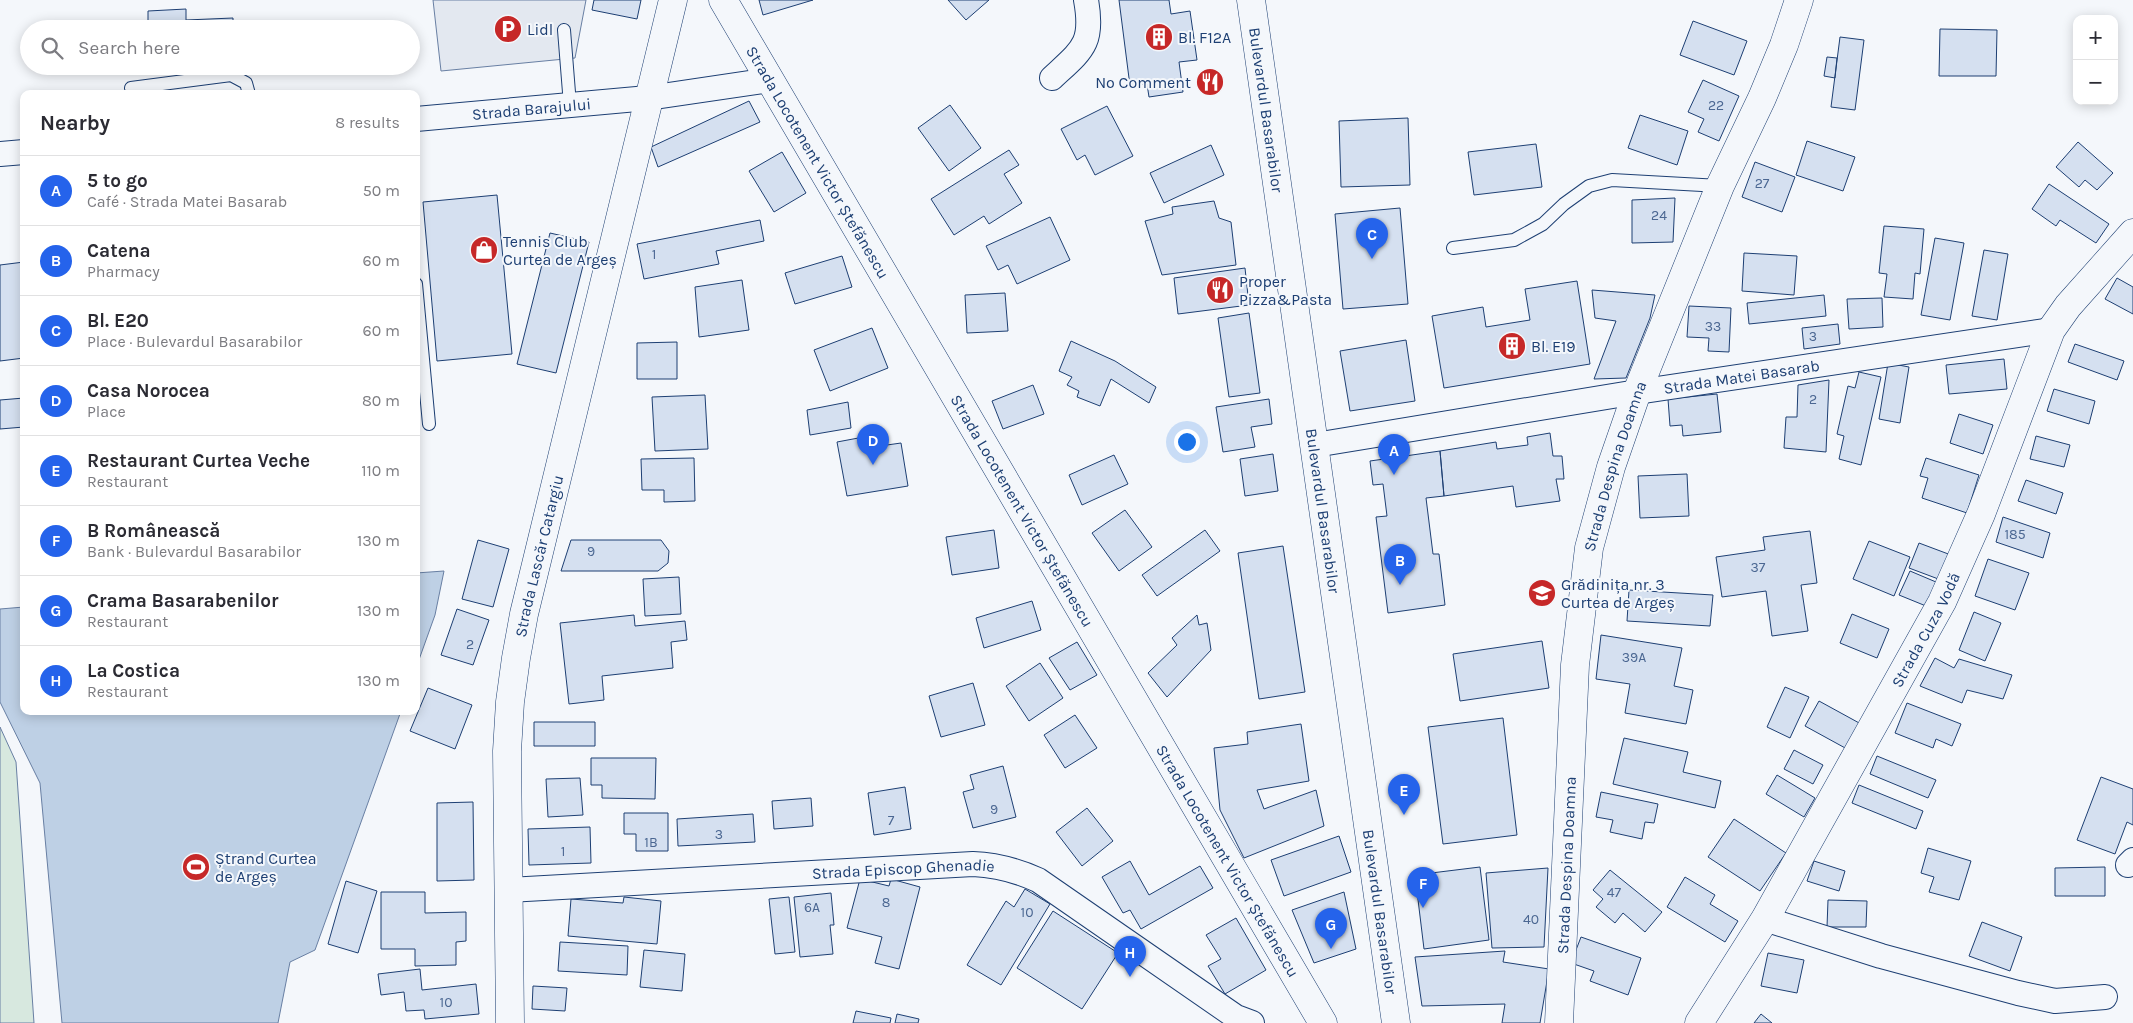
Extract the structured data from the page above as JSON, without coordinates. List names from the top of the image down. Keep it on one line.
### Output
{"streets":{"main road":["Bulevardul Basarabilor","Strada Locotenent Victor Ștefănescu","Strada Despina Doamna","Strada Lascăr Catargiu","Strada Cuza Vodă"],"street":["Strada Barajului","Strada Matei Basarab","Strada Episcop Ghenadie"]},"crossings":[["Strada Barajului","Strada Locotenent Victor Ștefănescu"],["Strada Barajului","Strada Lascăr Catargiu"],["Bulevardul Basarabilor","Strada Matei Basarab"],["Strada Matei Basarab","Strada Despina Doamna"],["Strada Matei Basarab","Strada Cuza Vodă"],["Strada Lascăr Catargiu","Strada Episcop Ghenadie"]],"places":{"parking":["Lidl"],"building":["Bl. F12A","Bl. E19"],"restaurant":["No Comment","Proper Pizza&Pasta"],"shop":["Tennis Club Curtea de Argeș"],"school or university":["Grădinița nr. 3 Curtea de Argeș"],"sports":["Ștrand Curtea de Argeș"]},"house_numbers":["22","27","24","1","33","3","2","185","9","37","2","39A","9","7","3","1B","1","47","8","6A","10","40","10"],"page":{"map_buttons":["+","−"],"search":"Search here","heading":["Nearby","8 results"],"list":[{"mark":"A","name":"5 to go","note":"Café · Strada Matei Basarab","value":"50 m"},{"mark":"B","name":"Catena","note":"Pharmacy","value":"60 m"},{"mark":"C","name":"Bl. E20","note":"Place · Bulevardul Basarabilor","value":"60 m"},{"mark":"D","name":"Casa Norocea","note":"Place","value":"80 m"},{"mark":"E","name":"Restaurant Curtea Veche","note":"Restaurant","value":"110 m"},{"mark":"F","name":"B Românească","note":"Bank · Bulevardul Basarabilor","value":"130 m"},{"mark":"G","name":"Crama Basarabenilor","note":"Restaurant","value":"130 m"},{"mark":"H","name":"La Costica","note":"Restaurant","value":"130 m"}],"pins":["C","D","A","B","E","F","G","H"]}}
